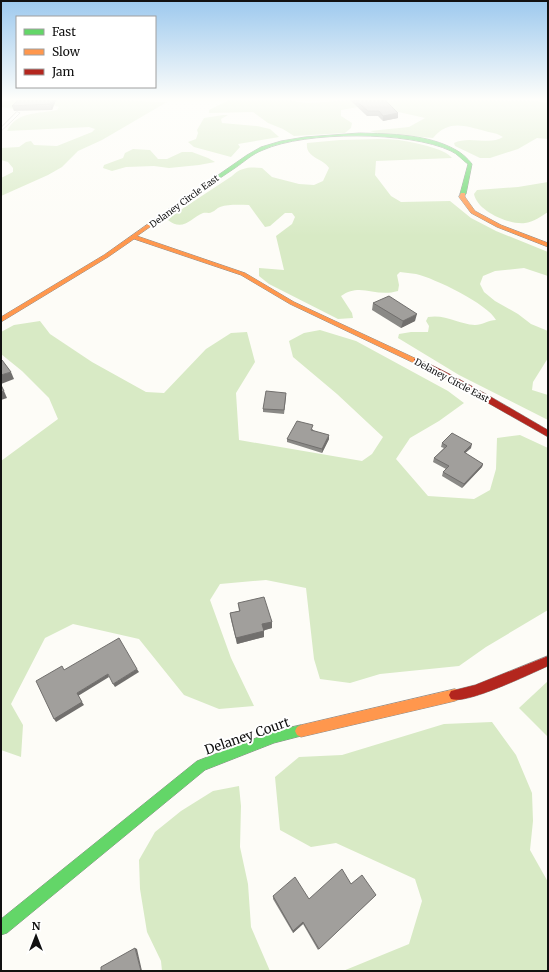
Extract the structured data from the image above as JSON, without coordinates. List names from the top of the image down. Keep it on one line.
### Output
{"streets":{"street":["Delaney Circle East","Delaney Court"]},"legend":["Fast","Slow","Jam"],"north":"top"}
